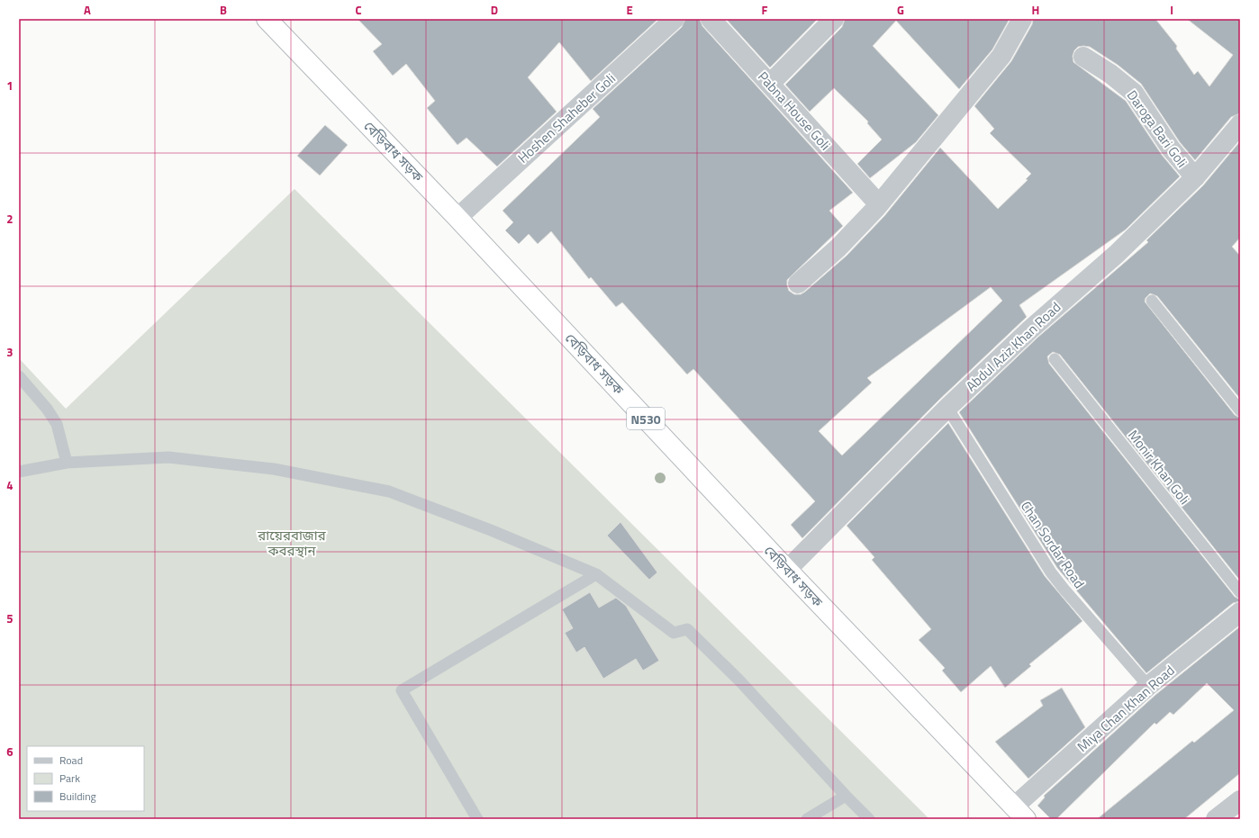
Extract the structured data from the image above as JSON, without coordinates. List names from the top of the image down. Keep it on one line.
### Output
{"streets":{"highway":["বেড়িবাধ সড়ক","N530"],"street":["Pabna House Goli","Hoshen Shaheber Goli","Daroga Bari Goli","Abdul Aziz Khan Road","Miya Chan Khan Road"],"lane":["Monir Khan Goli","Chan Sordar Road"]},"crossings":[["Hoshen Shaheber Goli","বেড়িবাধ সড়ক"],["Daroga Bari Goli","Abdul Aziz Khan Road"],["বেড়িবাধ সড়ক","Abdul Aziz Khan Road"],["বেড়িবাধ সড়ক","Miya Chan Khan Road"],["Abdul Aziz Khan Road","Chan Sordar Road"],["Chan Sordar Road","Miya Chan Khan Road"]],"parks":["রায়েরবাজার কবরস্থান"],"legend":["Road","Park","Building"],"grid":{"columns":["A","B","C","D","E","F","G","H","I"],"rows":["1","2","3","4","5","6"]}}
